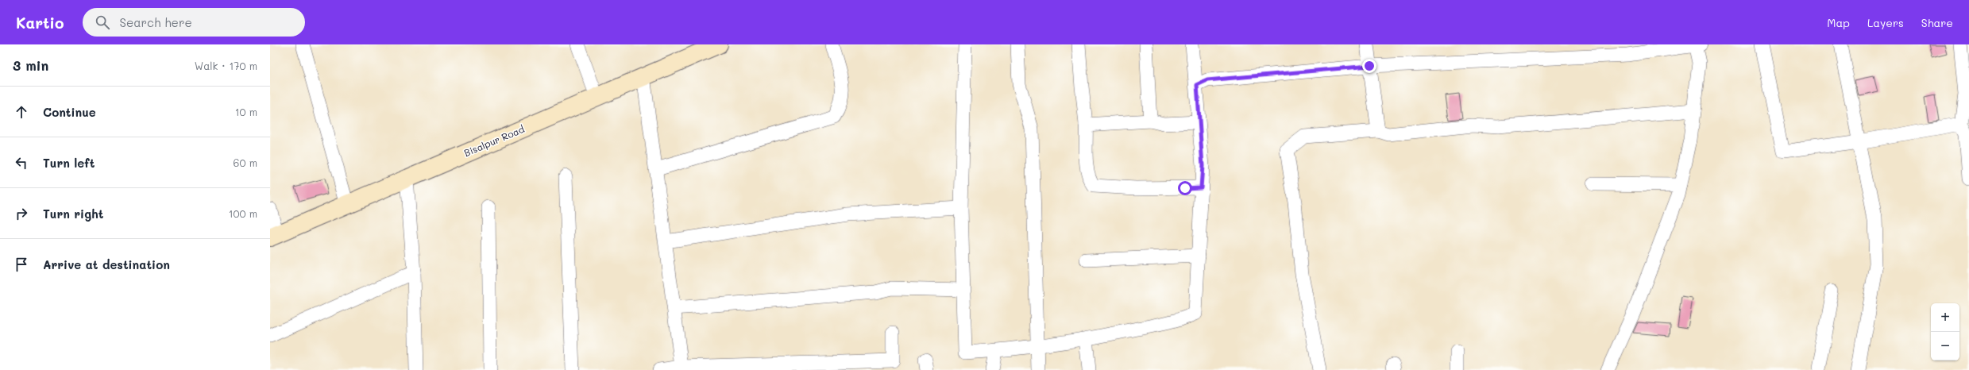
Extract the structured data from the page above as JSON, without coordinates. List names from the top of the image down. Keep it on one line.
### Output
{"streets":{"main road":["Bisalpur Road"]},"page":{"header":"Kartio","search":"Search here","nav":["Map","Layers","Share"],"heading":["3 min","Walk · 170 m"],"list":[["Continue","10 m"],["Turn left","60 m"],["Turn right","100 m"],"Arrive at destination"],"map_buttons":["+","−"]}}
